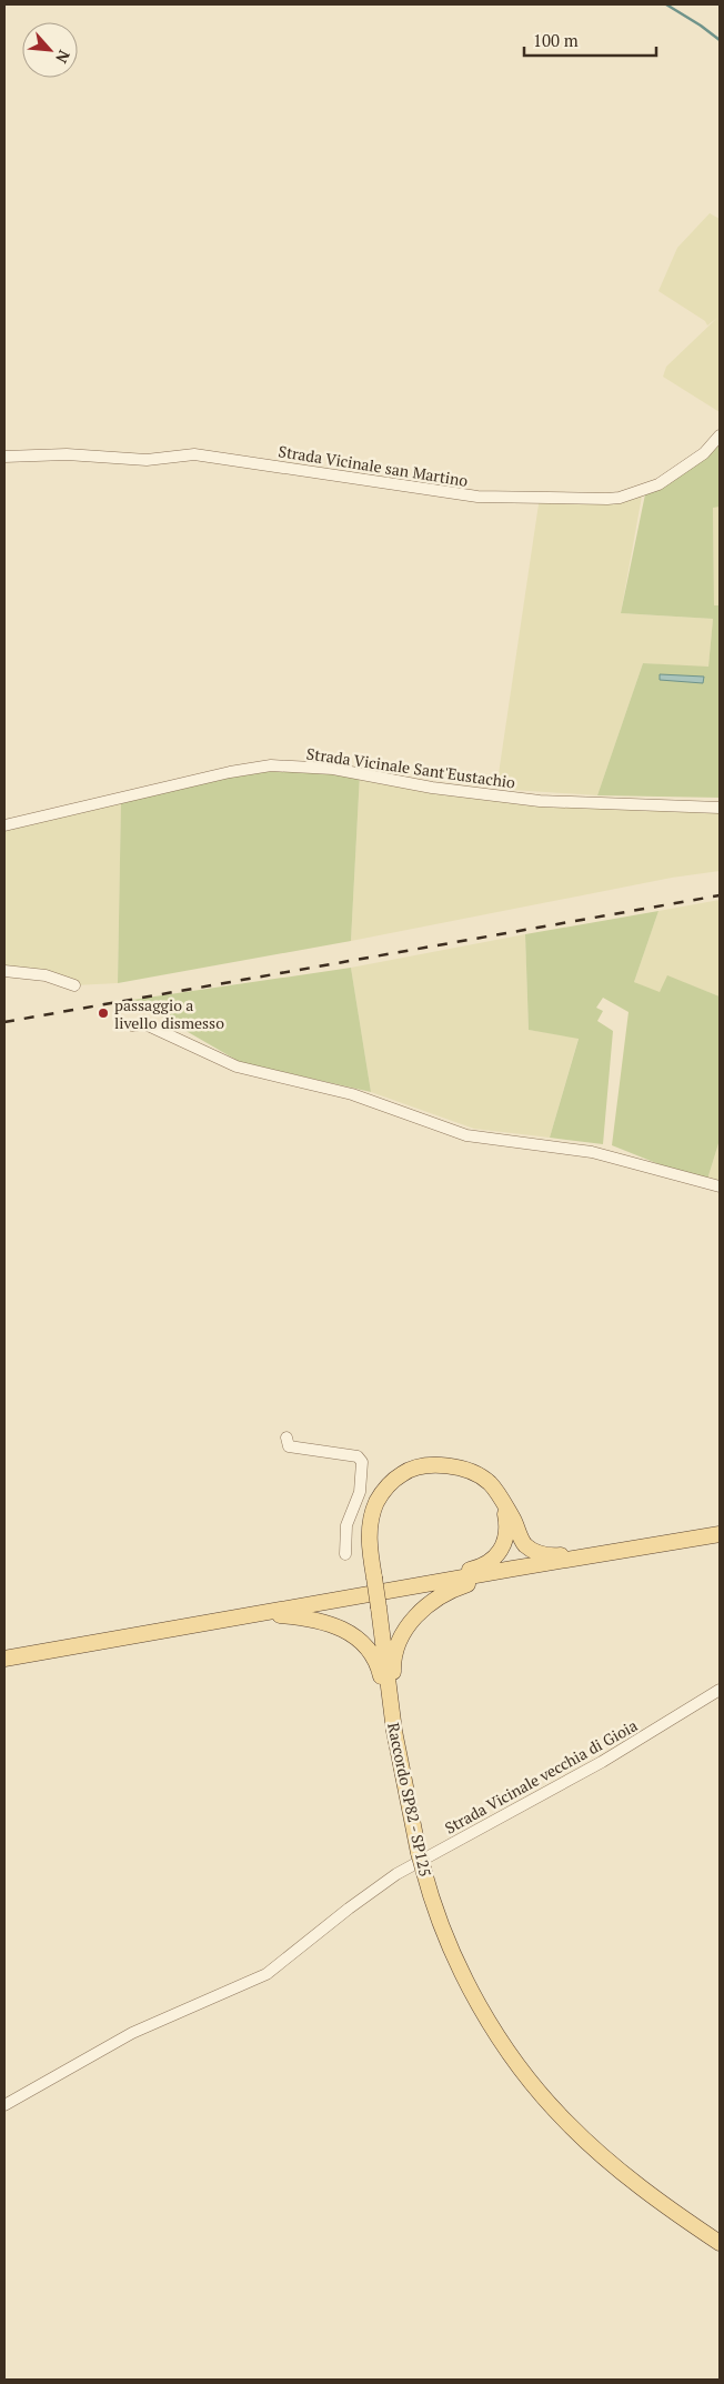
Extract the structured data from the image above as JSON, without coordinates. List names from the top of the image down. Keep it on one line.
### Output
{"streets":{"main road":["Raccordo SP82 - SP125"],"street":["Strada Vicinale san Martino","Strada Vicinale Sant'Eustachio","Strada Vicinale vecchia di Gioia"]},"places":["passaggio a livello dismesso"],"scale_bar":"100 m","north":"bottom right"}
